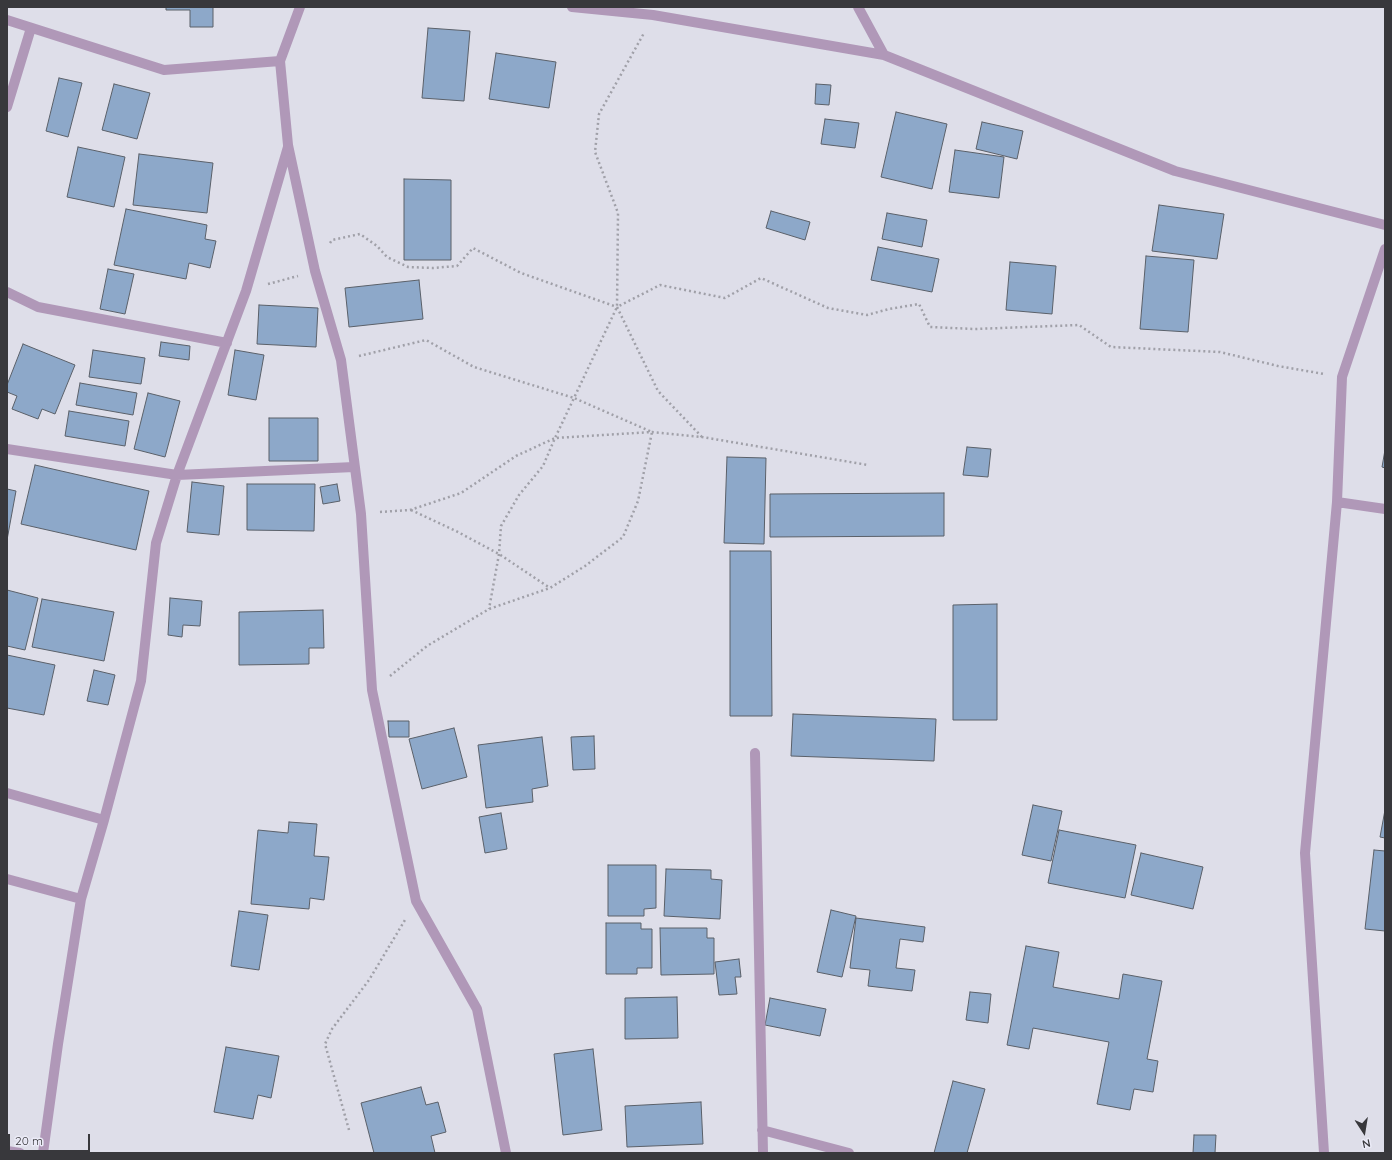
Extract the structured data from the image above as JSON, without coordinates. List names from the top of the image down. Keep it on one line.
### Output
{"scale_bar":"20 m","north":"bottom"}
